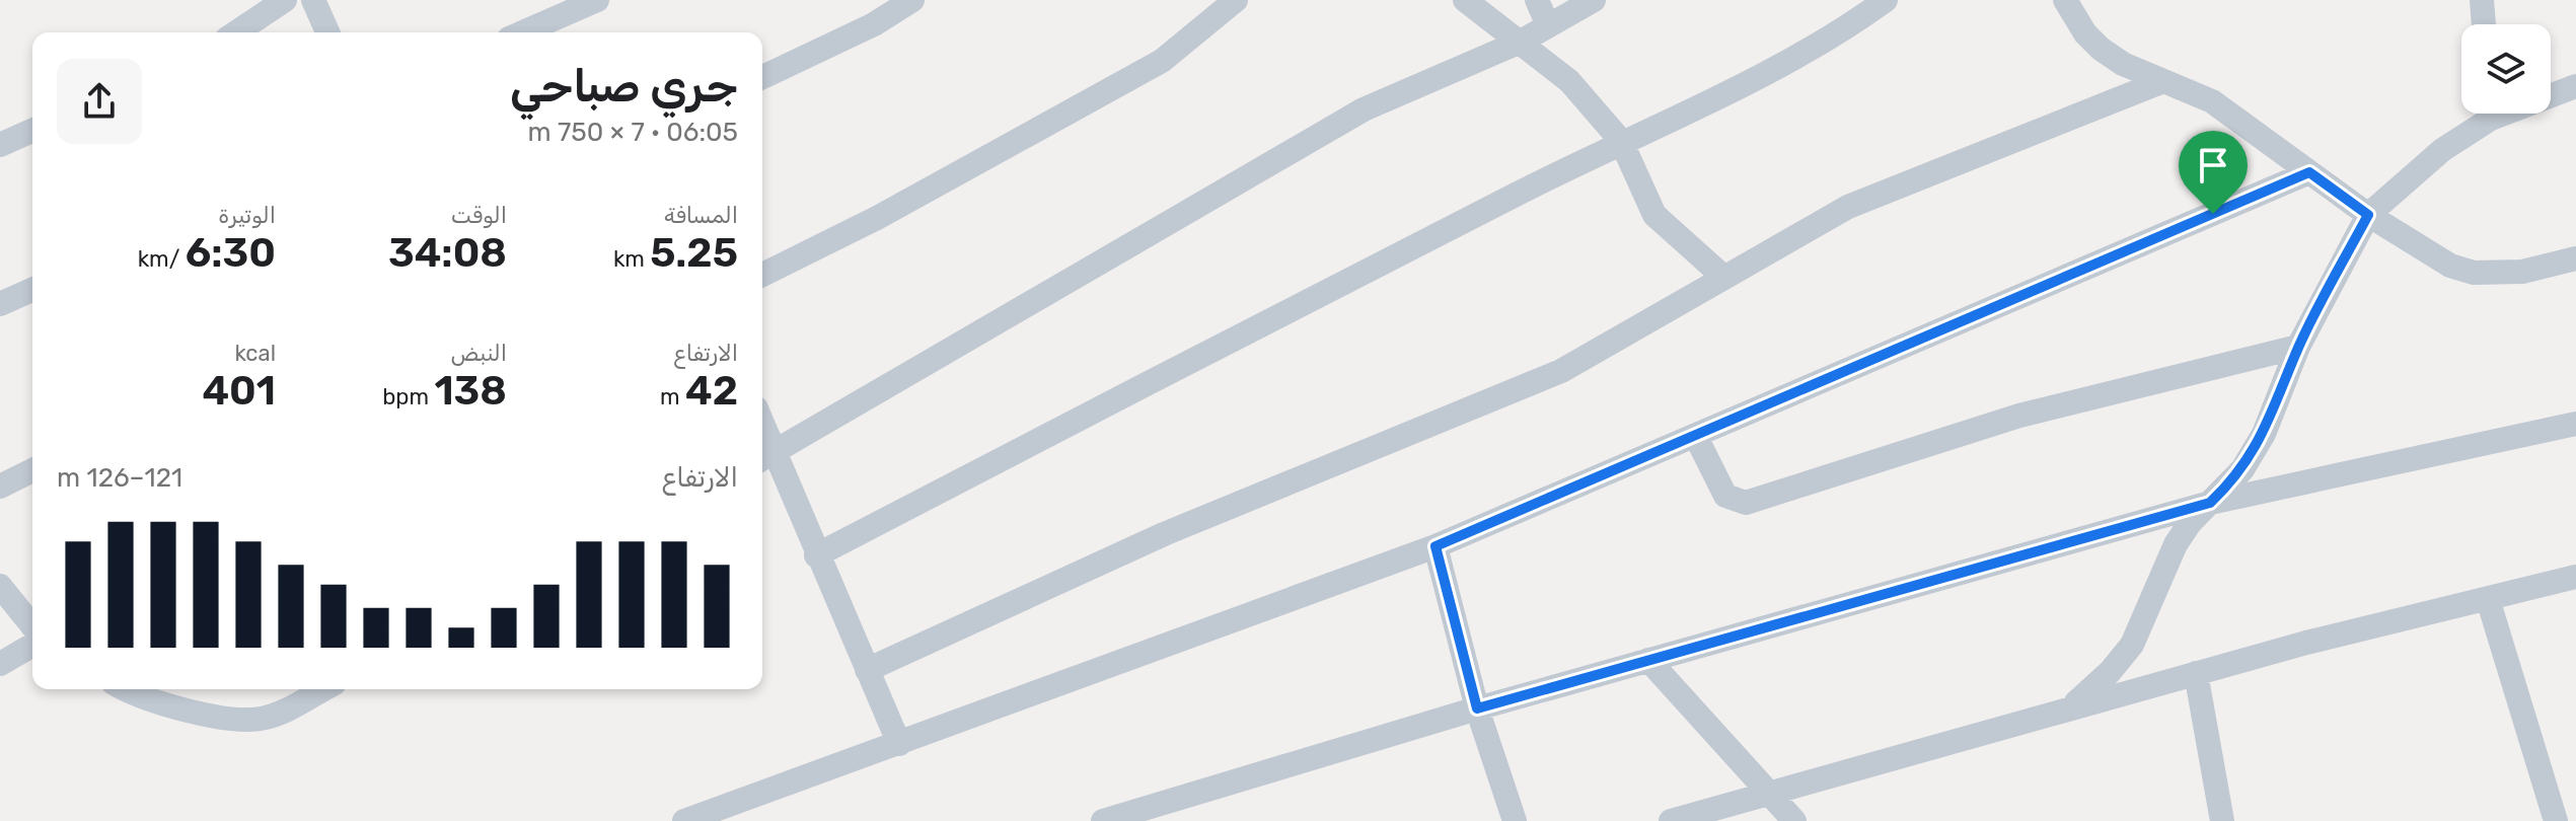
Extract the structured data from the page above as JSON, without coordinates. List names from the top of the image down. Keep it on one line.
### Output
{"page":{"heading":["جري صباحي","06:05 · 7 × 750 m"],"stats":[["المسافة","5.25 km"],["الوقت","34:08"],["الوتيرة","6:30 /km"],["الارتفاع","42 m"],["النبض","138 bpm"],["kcal","401"]],"chart":["الارتفاع","121–126 m"]}}
